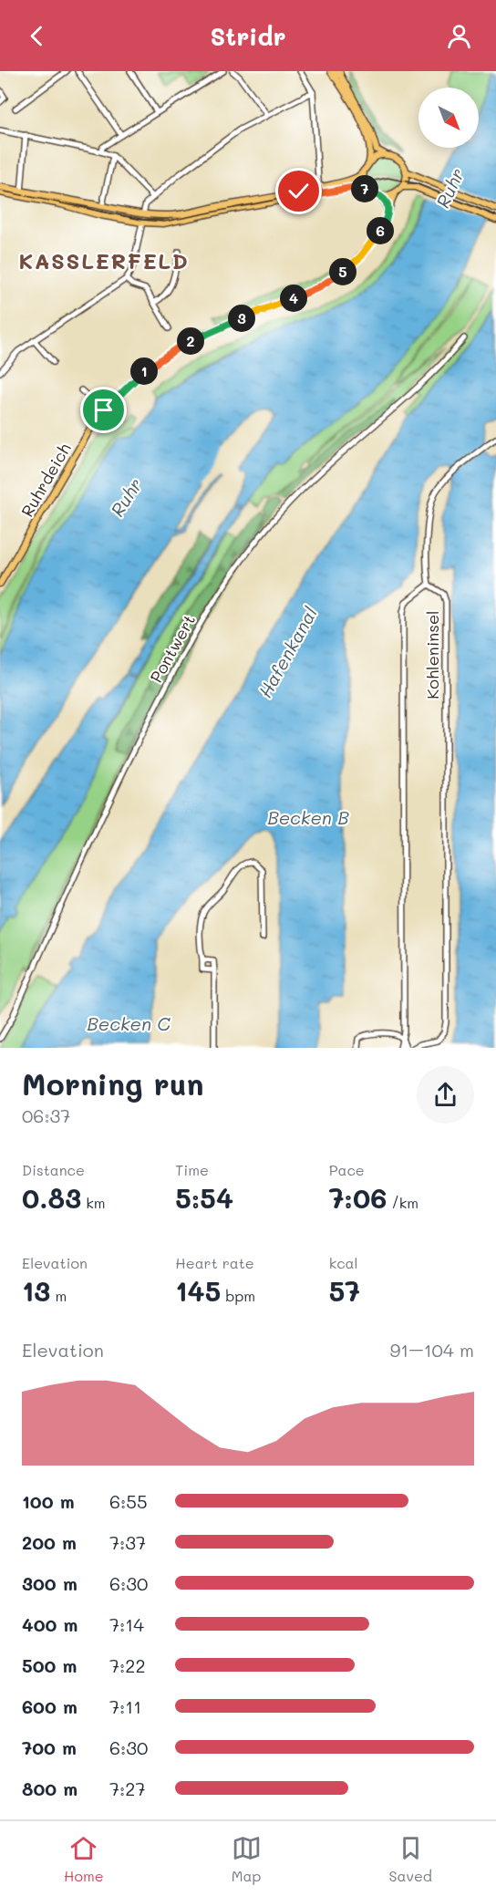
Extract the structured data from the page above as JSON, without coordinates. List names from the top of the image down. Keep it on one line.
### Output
{"streets":{"main road":["Ruhrdeich"],"street":["Pontwert","Kohleninsel"]},"districts":["KASSLERFELD"],"water":["Ruhr","Hafenkanal","Becken B","Becken C"],"north":"bottom right","page":{"header":"Stridr","pins":["7","6","5","4","3","2","1"],"heading":["Morning run","06:37"],"stats":[["Distance","0.83 km"],["Time","5:54"],["Pace","7:06 /km"],["Elevation","13 m"],["Heart rate","145 bpm"],["kcal","57"]],"chart":["Elevation","91–104 m"],"list":[{"name":"100 m","note":"6:55"},{"name":"200 m","note":"7:37"},{"name":"300 m","note":"6:30"},{"name":"400 m","note":"7:14"},{"name":"500 m","note":"7:22"},{"name":"600 m","note":"7:11"},{"name":"700 m","note":"6:30"},{"name":"800 m","note":"7:27"}],"tabs":["Home","Map","Saved"]}}
